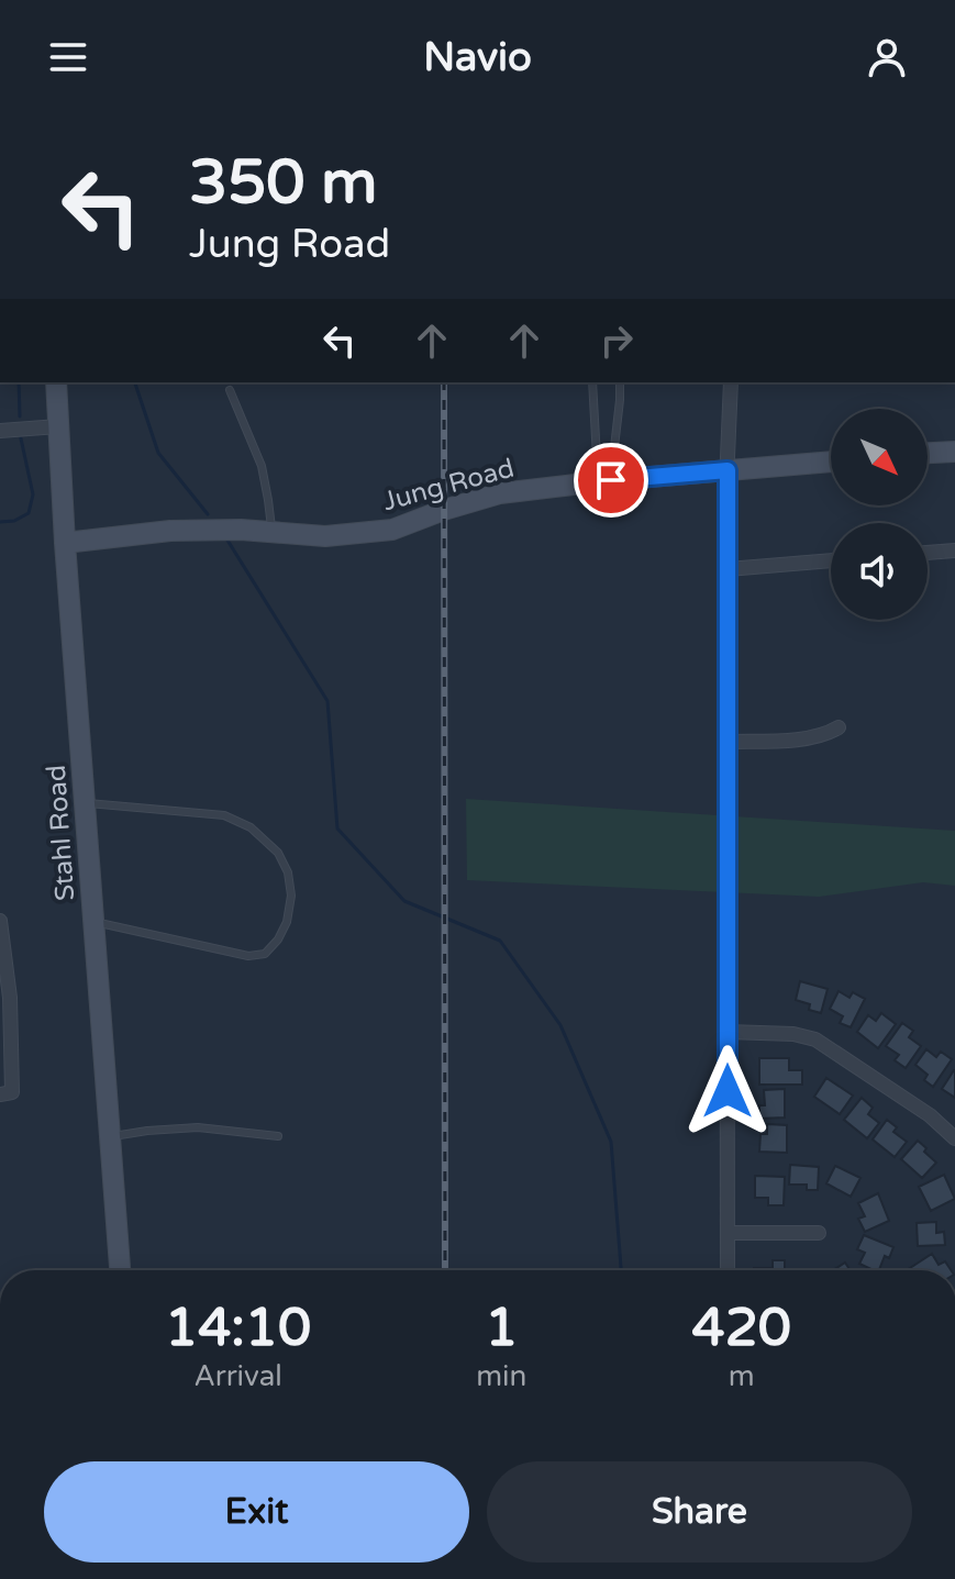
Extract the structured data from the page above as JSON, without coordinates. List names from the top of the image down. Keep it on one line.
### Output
{"streets":{"street":["Jung Road","Stahl Road"]},"crossings":[["Jung Road","Stahl Road"]],"north":"bottom right","page":{"header":"Navio","turn":["350 m","Jung Road"],"eta":["14:10","Arrival","1","min","420","m"],"buttons":["Exit","Share"]}}
